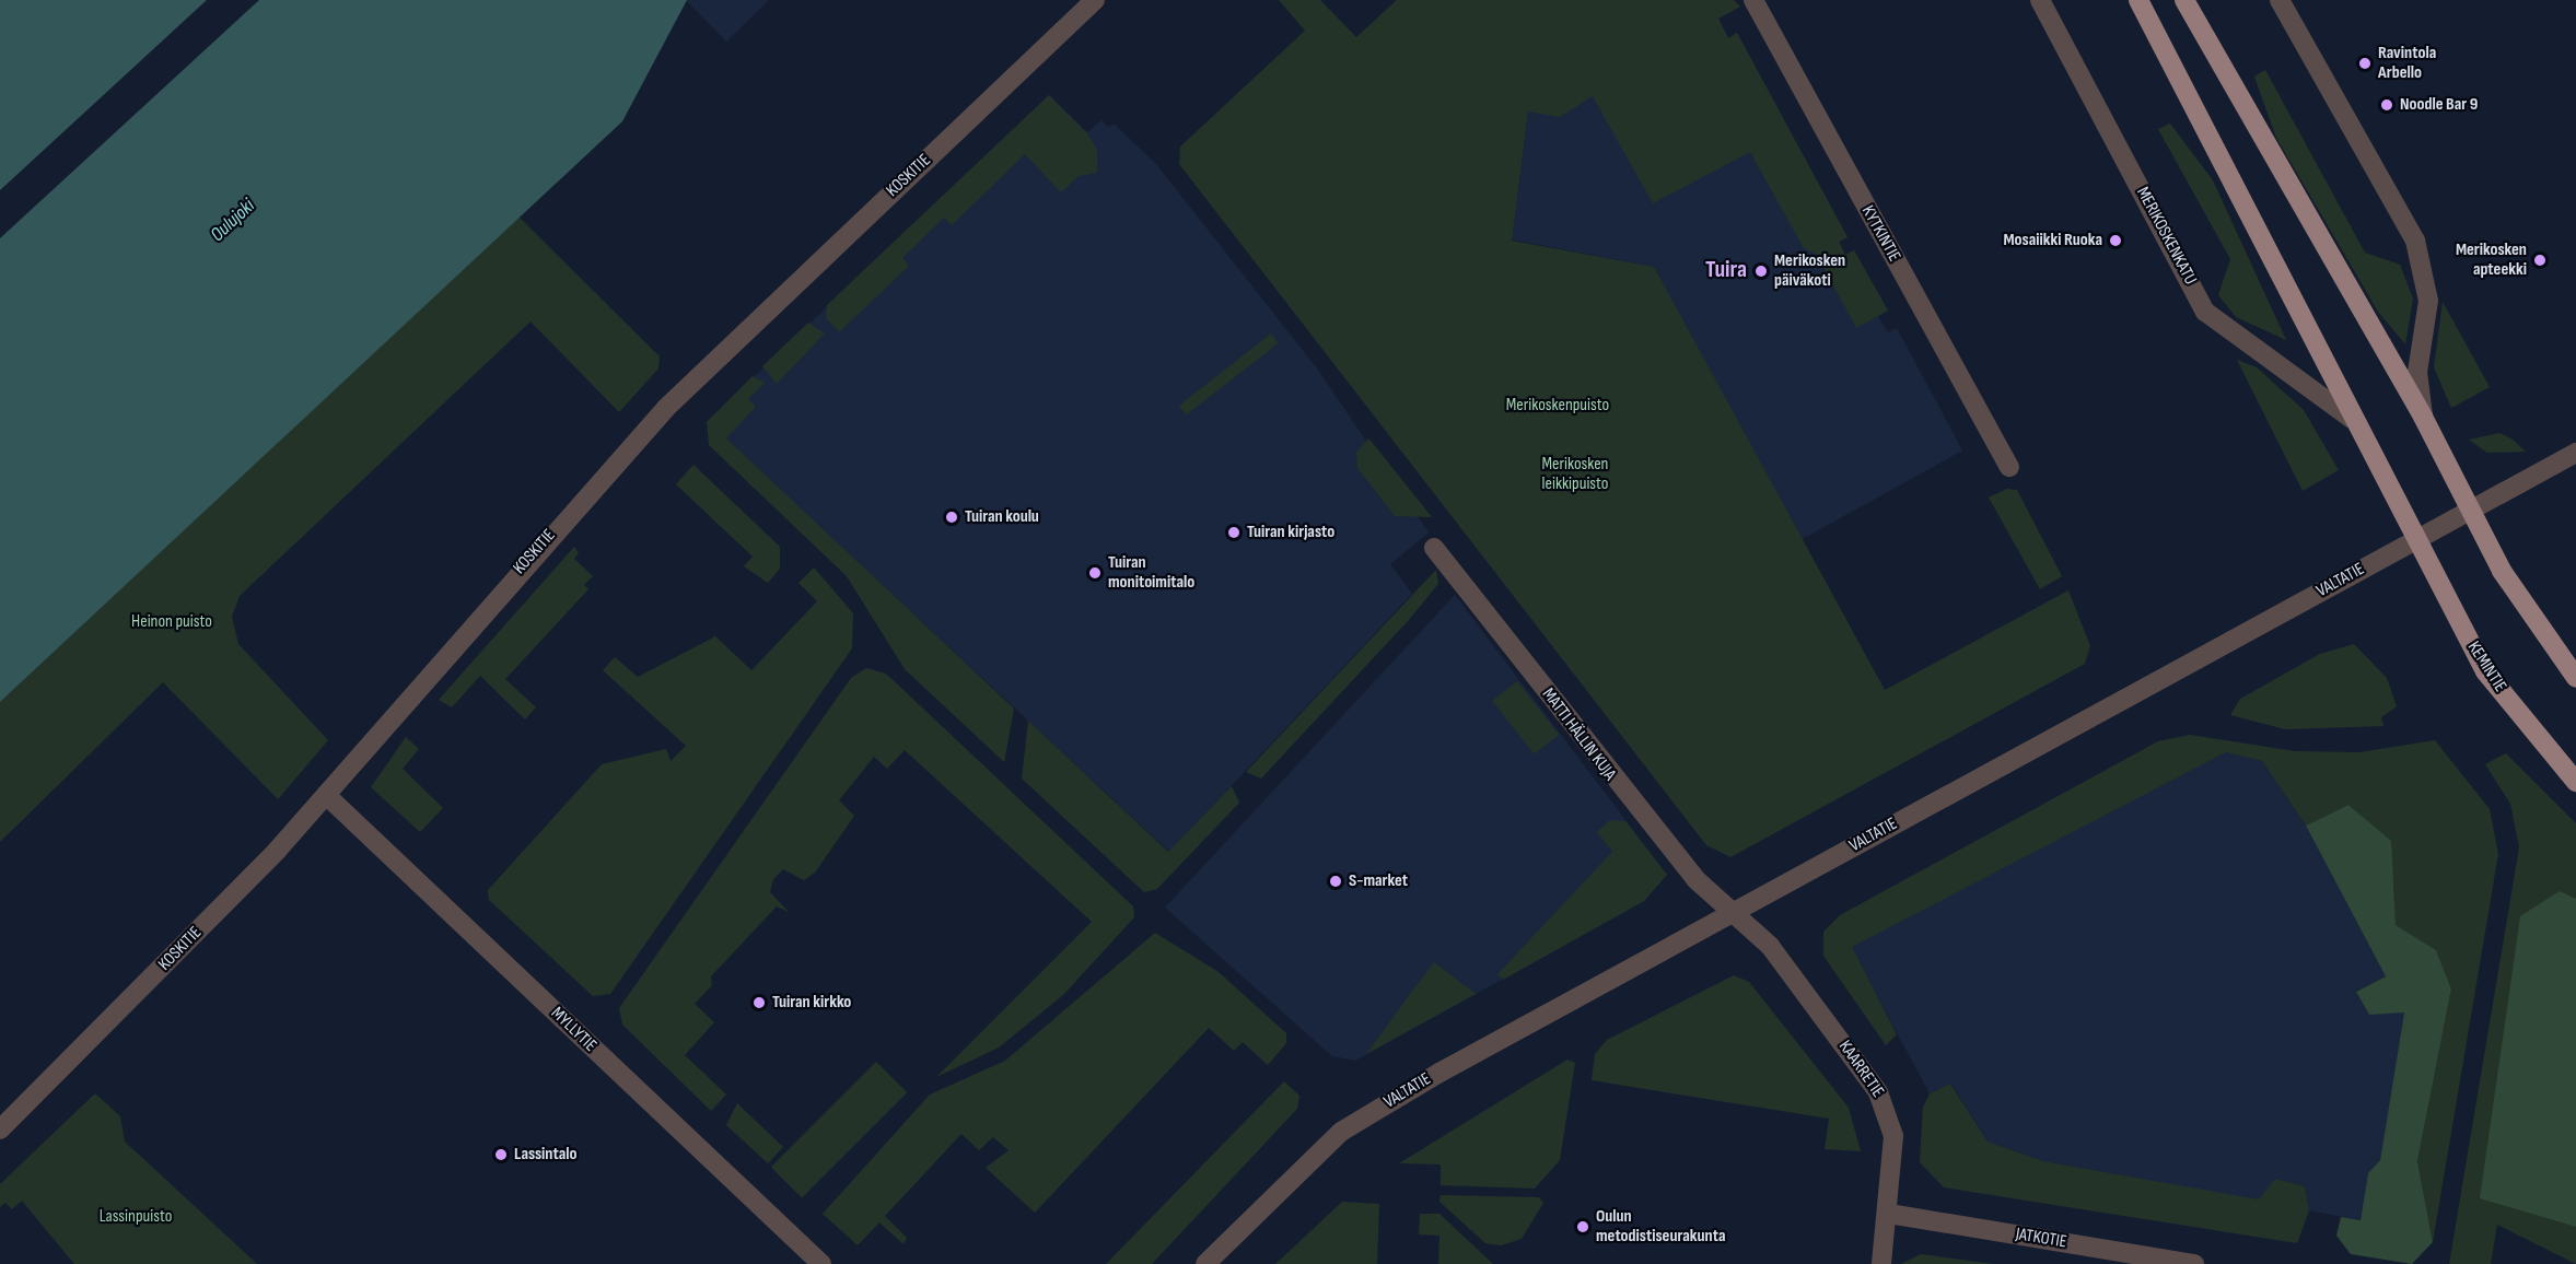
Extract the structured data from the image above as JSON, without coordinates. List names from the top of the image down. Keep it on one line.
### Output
{"streets":{"main road":["MERIKOSKENKATU","KEMINTIE"],"street":["KOSKITIE","KYTKINTIE","VALTATIE","MATTI HÄLLIN KUJA","MYLLYTIE","KAARRETIE","JATKOTIE"]},"crossings":[["KOSKITIE","MYLLYTIE"],["MERIKOSKENKATU","VALTATIE"],["MERIKOSKENKATU","KEMINTIE"],["VALTATIE","KEMINTIE"],["VALTATIE","MATTI HÄLLIN KUJA"],["VALTATIE","KAARRETIE"],["MATTI HÄLLIN KUJA","KAARRETIE"],["KAARRETIE","JATKOTIE"]],"districts":["Tuira"],"water":["Oulujoki"],"parks":["Merikoskenpuisto","Merikosken leikkipuisto","Heinon puisto","Lassinpuisto"],"places":["Ravintola Arbello","Noodle Bar 9","Mosaiikki Ruoka","Merikosken apteekki","Merikosken päiväkoti","Tuiran koulu","Tuiran kirjasto","Tuiran monitoimitalo","S-market","Tuiran kirkko","Lassintalo","Oulun metodistiseurakunta"]}
